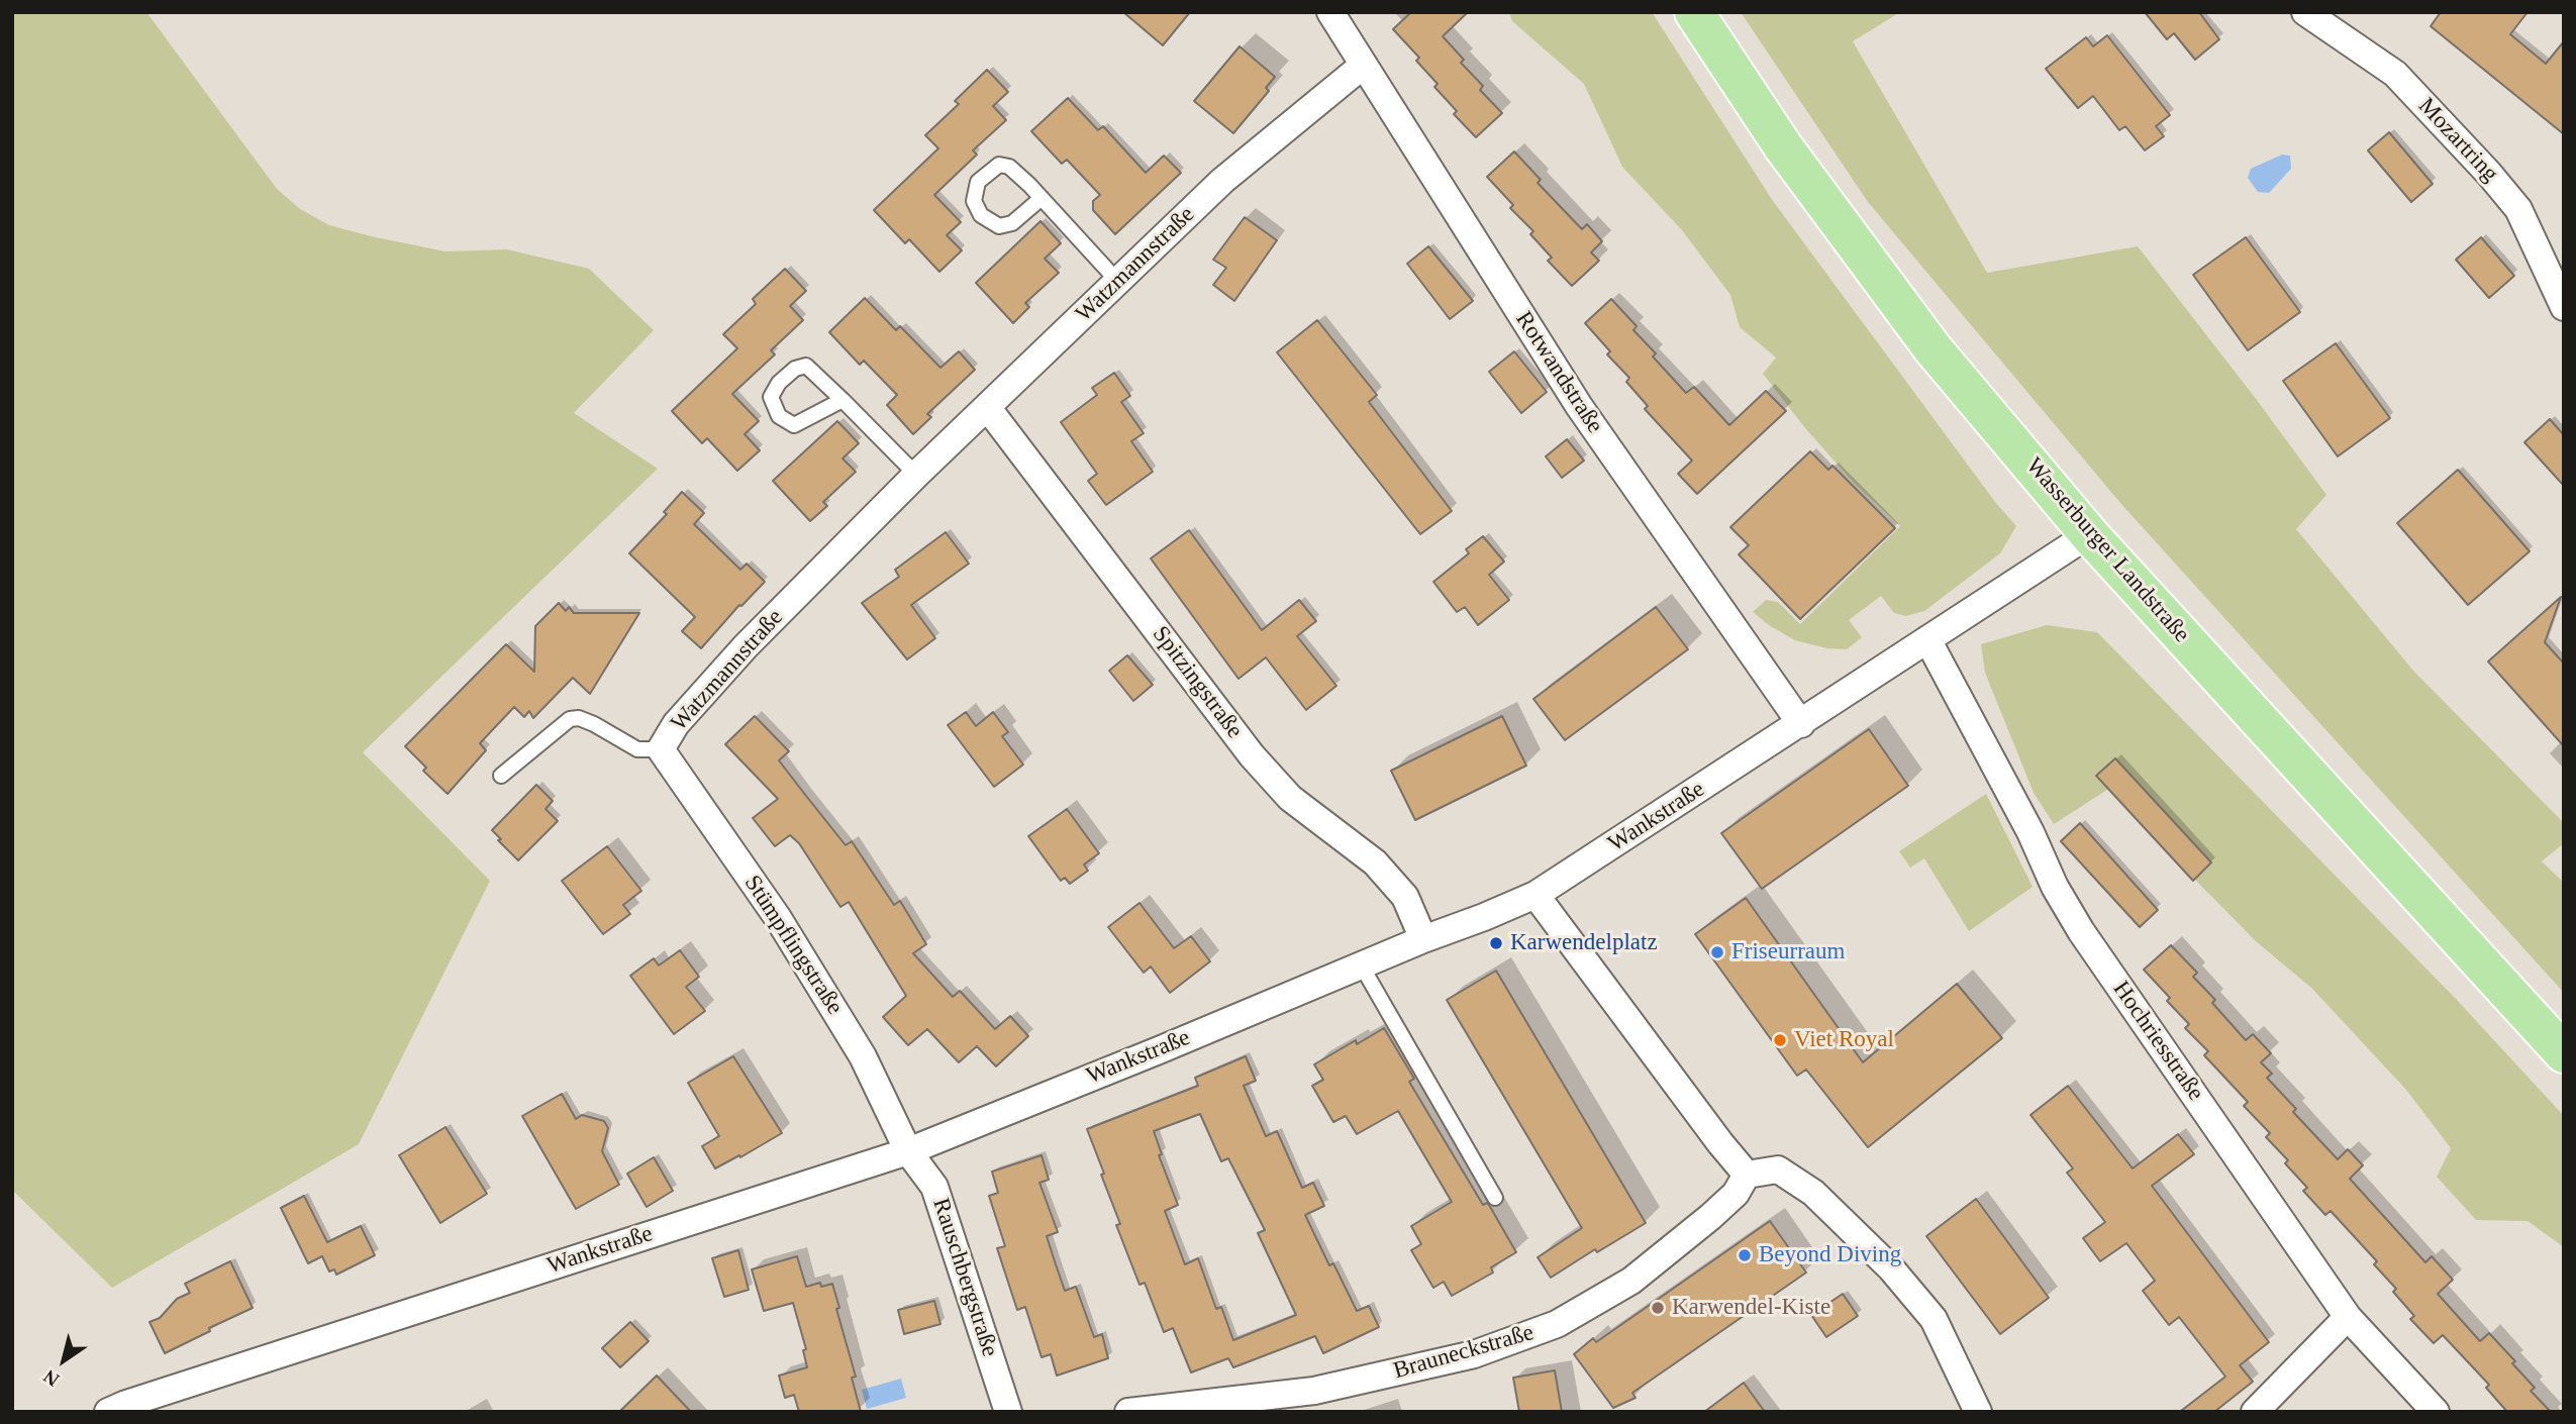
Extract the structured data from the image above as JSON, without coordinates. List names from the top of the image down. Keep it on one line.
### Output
{"streets":{"main road":["Wasserburger Landstraße"],"street":["Mozartring","Watzmannstraße","Rotwandstraße","Spitzingstraße","Wankstraße","Stümpflingstraße","Hochriesstraße","Rauschbergstraße","Brauneckstraße"]},"crossings":[["Watzmannstraße","Rotwandstraße"],["Watzmannstraße","Spitzingstraße"],["Watzmannstraße","Stümpflingstraße"],["Rotwandstraße","Wankstraße"],["Wasserburger Landstraße","Wankstraße"],["Spitzingstraße","Wankstraße"],["Wankstraße","Stümpflingstraße"],["Wankstraße","Hochriesstraße"],["Wankstraße","Rauschbergstraße"],["Stümpflingstraße","Rauschbergstraße"]],"places":["Karwendelplatz","Friseurraum","Viet Royal","Beyond Diving","Karwendel-Kiste"],"north":"bottom left"}
